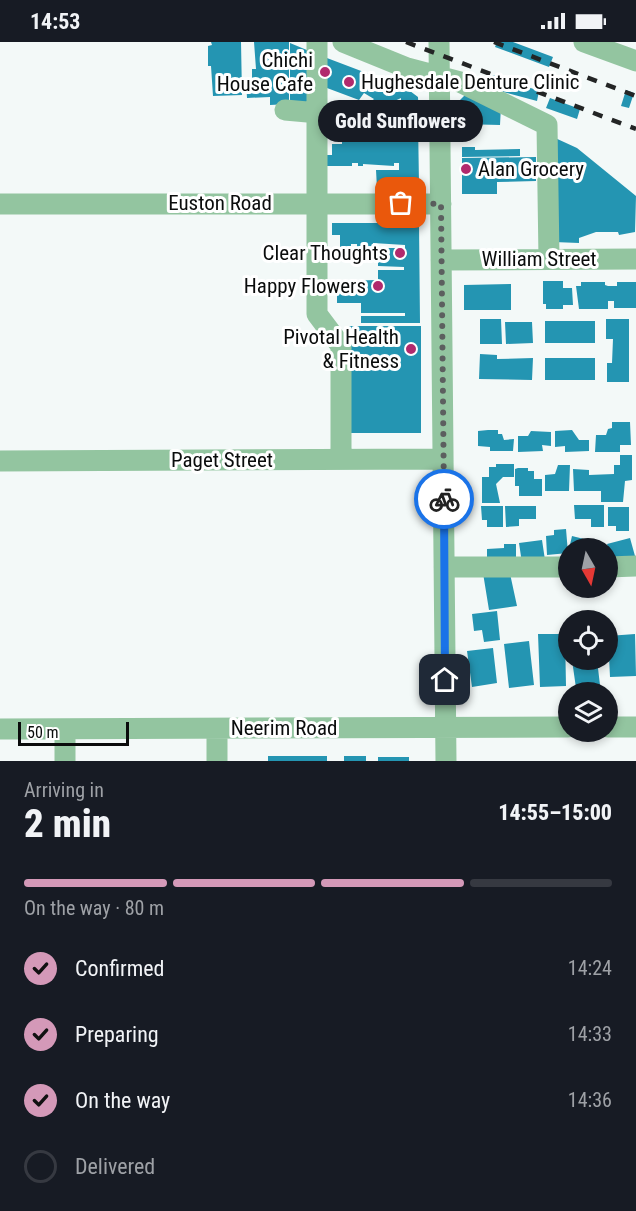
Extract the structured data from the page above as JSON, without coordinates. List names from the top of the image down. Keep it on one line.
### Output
{"streets":{"street":["Euston Road","William Street","Paget Street","Neerim Road"]},"places":["Chichi House Cafe","Hughesdale Denture Clinic","Alan Grocery","Gold Sunflowers","Clear Thoughts","Happy Flowers","Pivotal Health & Fitness"],"scale_bar":"50 m","north":"bottom","page":{"status":"14:53","bubble":"Gold Sunflowers","scale":"50 m","heading":["2 min","Arriving in","14:55–15:00"],"bar":"On the way · 80 m","list":[["Confirmed","14:24"],["Preparing","14:33"],["On the way","14:36"],"Delivered"]}}
